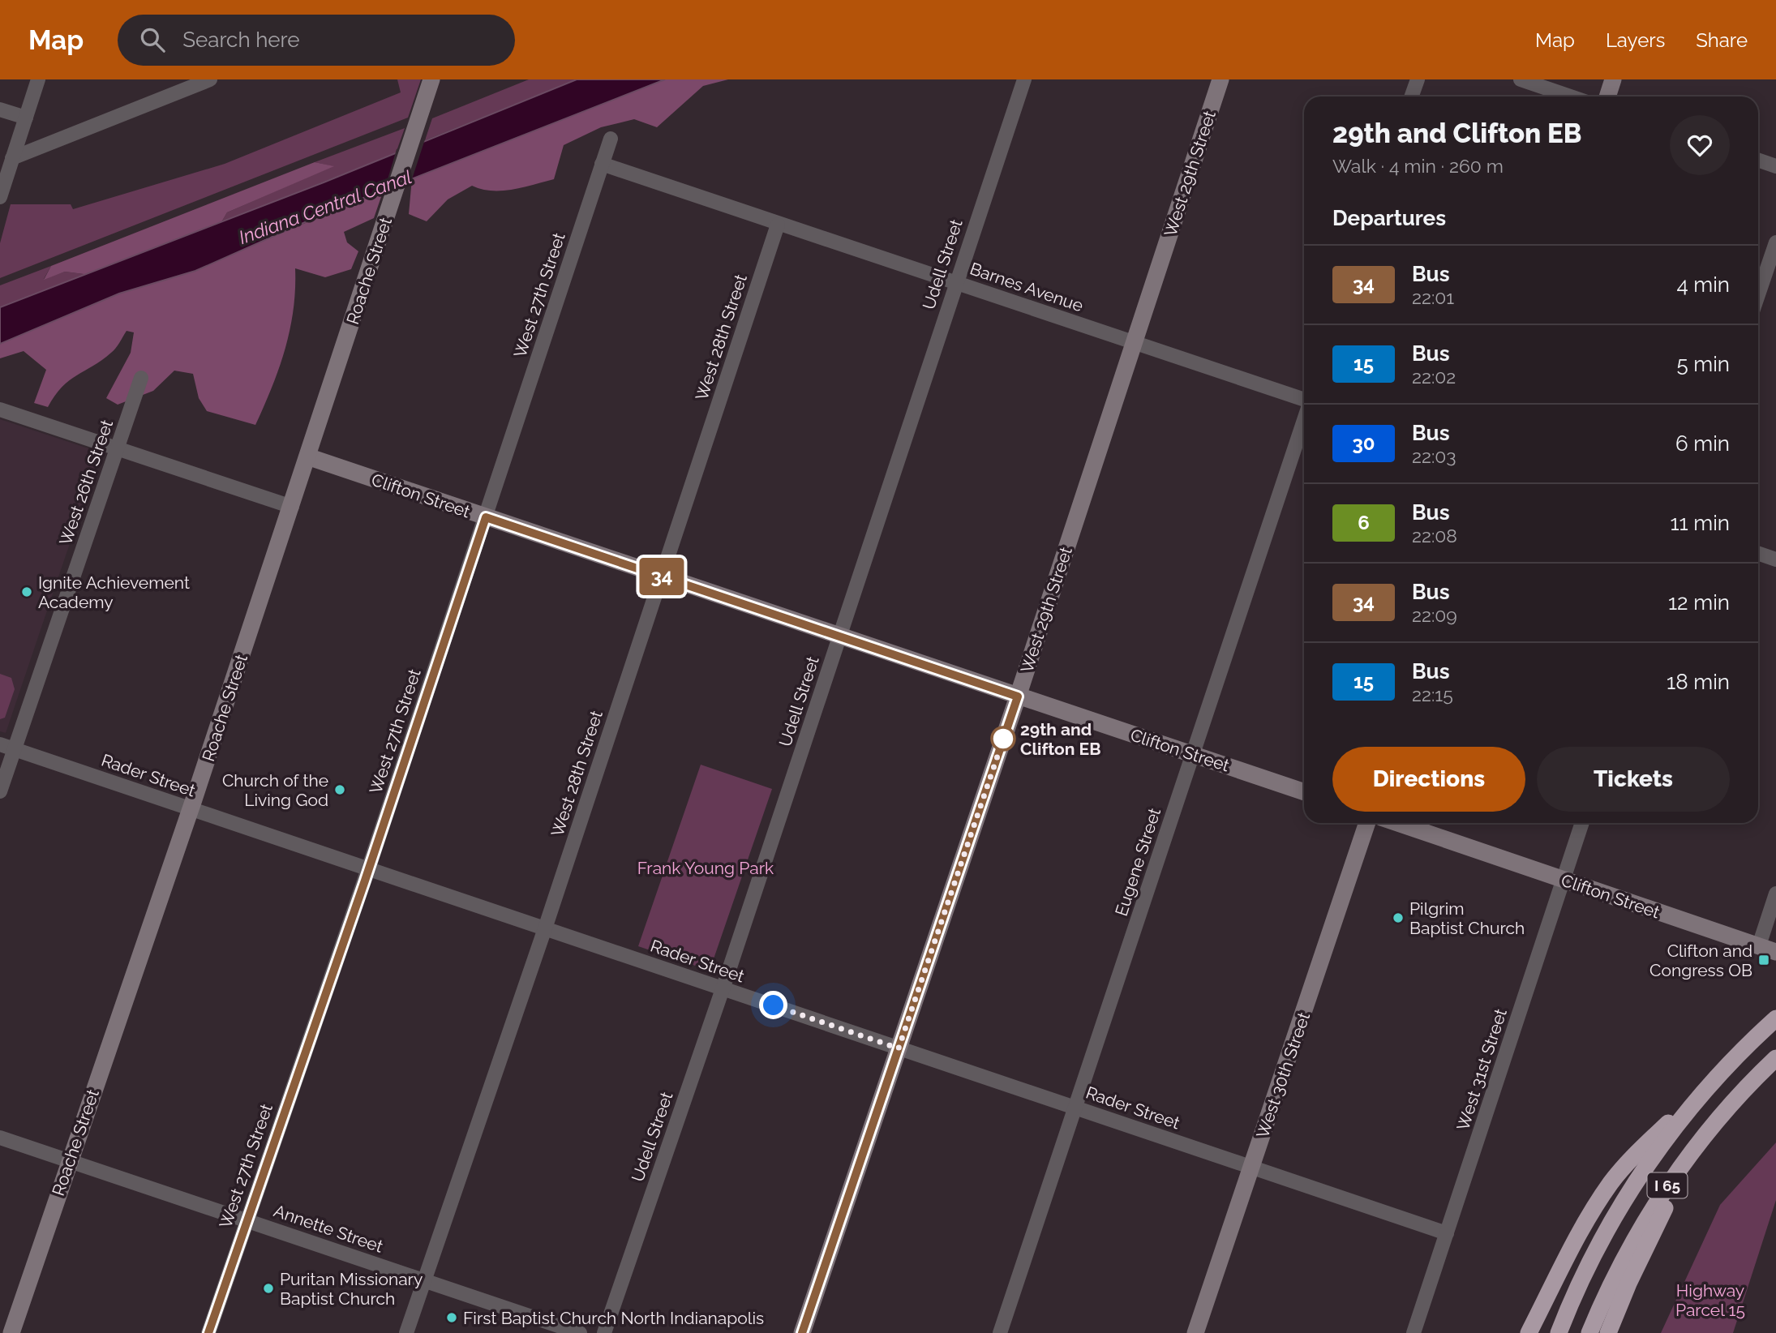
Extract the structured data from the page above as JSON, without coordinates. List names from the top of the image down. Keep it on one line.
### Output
{"streets":{"highway":["I 65"],"street":["West 29th Street","Udell Street","Roache Street","Barnes Avenue","West 27th Street","West 28th Street","West 26th Street","Clifton Street","Rader Street","Eugene Street","West 31st Street","West 30th Street","Annette Street"]},"crossings":[["West 29th Street","Barnes Avenue"],["West 29th Street","Clifton Street"],["West 29th Street","Rader Street"],["Udell Street","Barnes Avenue"],["Udell Street","Clifton Street"],["Udell Street","Rader Street"],["Roache Street","Clifton Street"],["Roache Street","Rader Street"],["Roache Street","Annette Street"],["Barnes Avenue","West 27th Street"],["Barnes Avenue","West 28th Street"],["West 27th Street","Clifton Street"],["West 27th Street","Rader Street"],["West 27th Street","Annette Street"],["West 28th Street","Clifton Street"],["West 28th Street","Rader Street"],["West 28th Street","Annette Street"],["West 26th Street","Rader Street"],["Clifton Street","Eugene Street"],["Clifton Street","West 31st Street"],["Rader Street","Eugene Street"],["Rader Street","West 31st Street"],["Rader Street","West 30th Street"]],"water":["Indiana Central Canal"],"parks":["Frank Young Park","Highway Parcel 15"],"places":{"other":["Ignite Achievement Academy","29th and Clifton EB","Church of the Living God","Pilgrim Baptist Church","Puritan Missionary Baptist Church","First Baptist Church North Indianapolis"],"transit":["Clifton and Congress OB"]},"lines":["bus line 34"],"page":{"header":"Map","search":"Search here","nav":["Map","Layers","Share"],"on_map":"34","heading":[["29th and Clifton EB","Walk · 4 min · 260 m"],"Departures"],"list":[{"mark":"34","name":"Bus","note":"22:01","value":"4 min"},{"mark":"15","name":"Bus","note":"22:02","value":"5 min"},{"mark":"30","name":"Bus","note":"22:03","value":"6 min"},{"mark":"6","name":"Bus","note":"22:08","value":"11 min"},{"mark":"34","name":"Bus","note":"22:09","value":"12 min"},{"mark":"15","name":"Bus","note":"22:15","value":"18 min"}],"buttons":["Directions","Tickets"]}}
